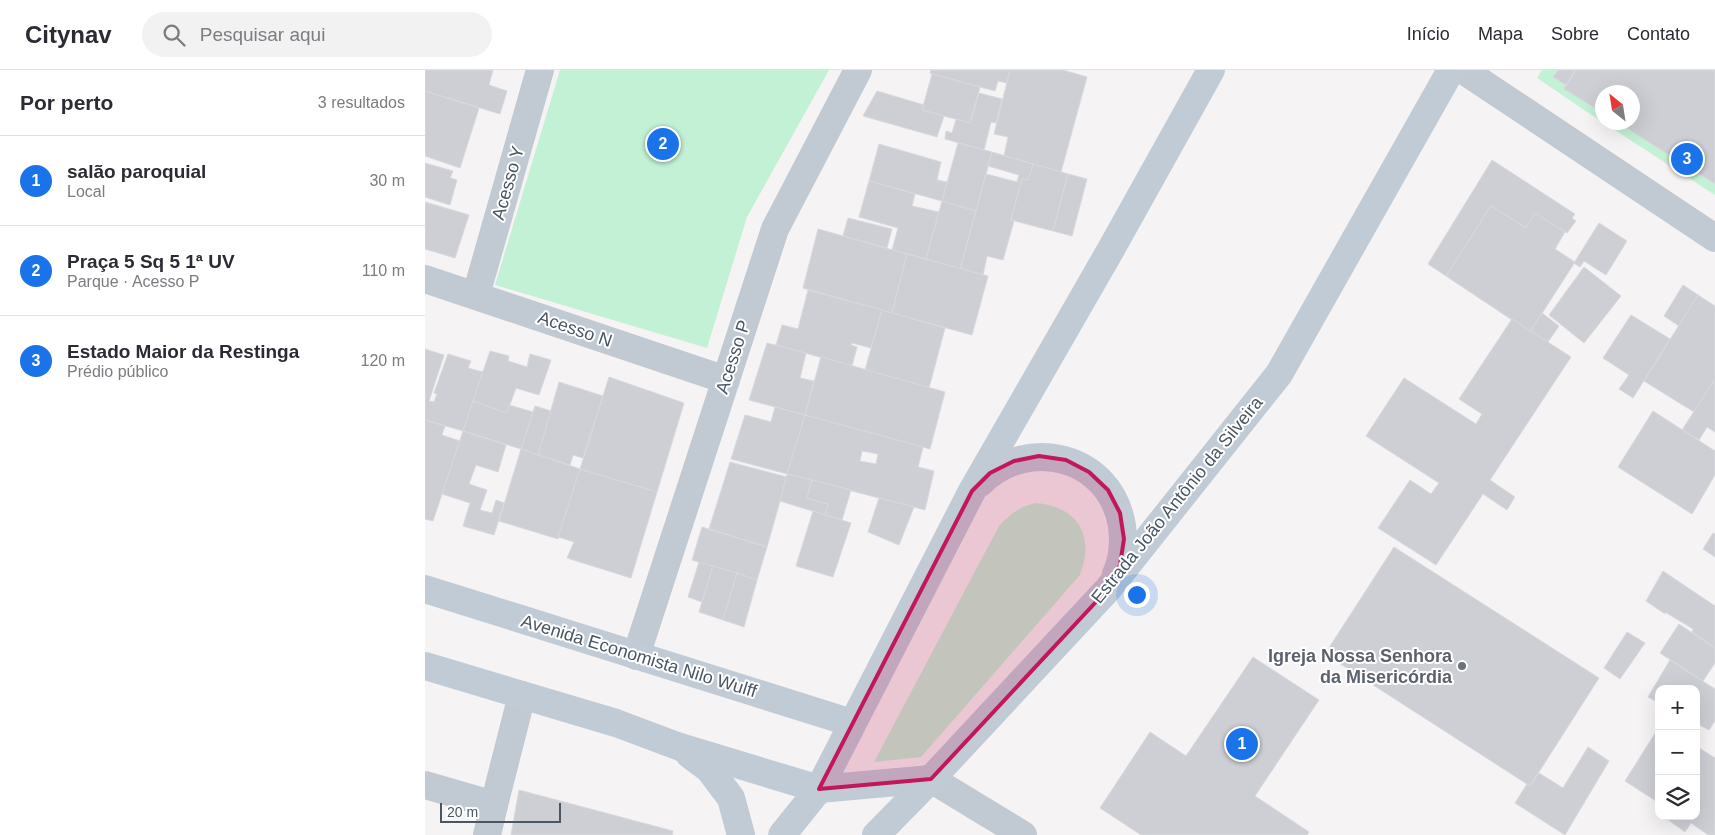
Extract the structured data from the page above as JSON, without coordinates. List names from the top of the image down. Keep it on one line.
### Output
{"streets":{"main road":["Estrada João Antônio da Silveira","Avenida Economista Nilo Wulff"],"street":["Acesso Y","Acesso N","Acesso P"]},"crossings":[["Acesso Y","Acesso N"],["Acesso N","Acesso P"],["Acesso P","Avenida Economista Nilo Wulff"]],"places":["Igreja Nossa Senhora da Misericórdia"],"scale_bar":"20 m","north":"top left","page":{"header":"Citynav","search":"Pesquisar aqui","nav":["Início","Mapa","Sobre","Contato"],"heading":["Por perto","3 resultados"],"pins":["2","3","1"],"list":[{"mark":"1","name":"salão paroquial","note":"Local","value":"30 m"},{"mark":"2","name":"Praça 5 Sq 5 1ª UV","note":"Parque · Acesso P","value":"110 m"},{"mark":"3","name":"Estado Maior da Restinga","note":"Prédio público","value":"120 m"}],"map_buttons":["+","−"],"scale":"20 m"}}
